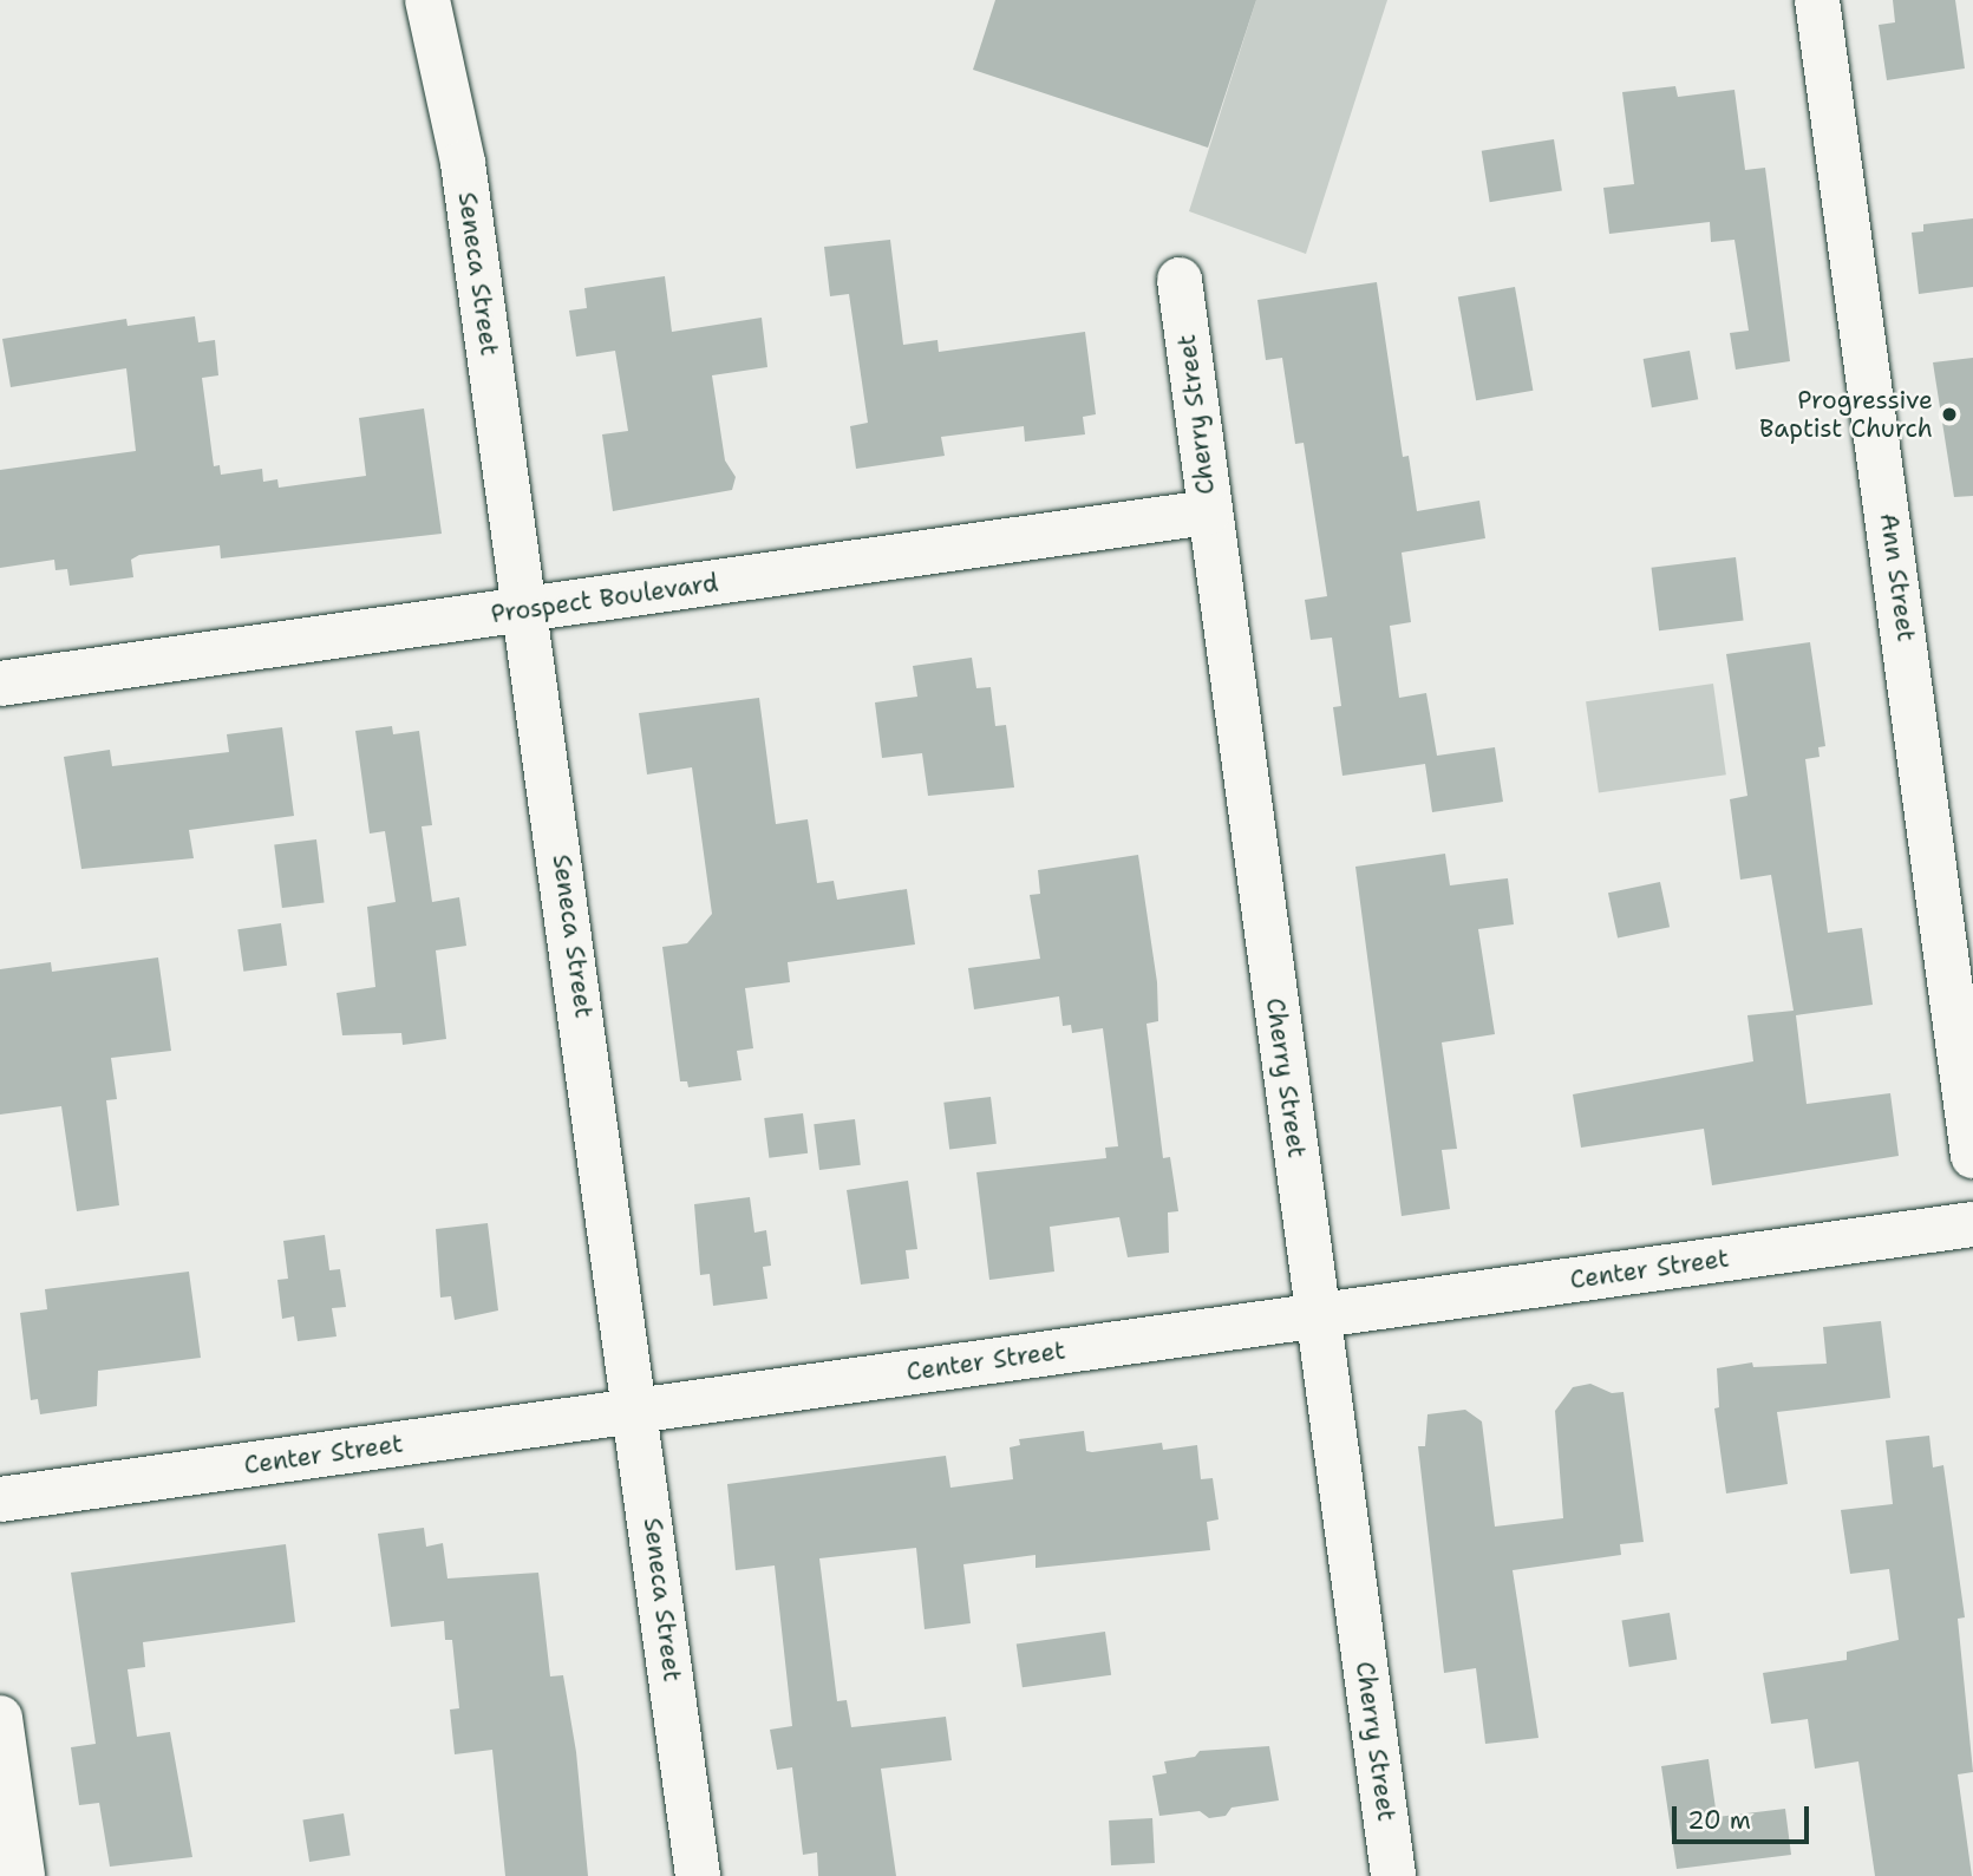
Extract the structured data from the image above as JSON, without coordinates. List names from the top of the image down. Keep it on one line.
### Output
{"streets":{"street":["Seneca Street","Cherry Street","Ann Street","Prospect Boulevard","Center Street"]},"crossings":[["Seneca Street","Prospect Boulevard"],["Seneca Street","Center Street"],["Cherry Street","Prospect Boulevard"],["Cherry Street","Center Street"]],"places":["Progressive Baptist Church"],"scale_bar":"20 m"}
